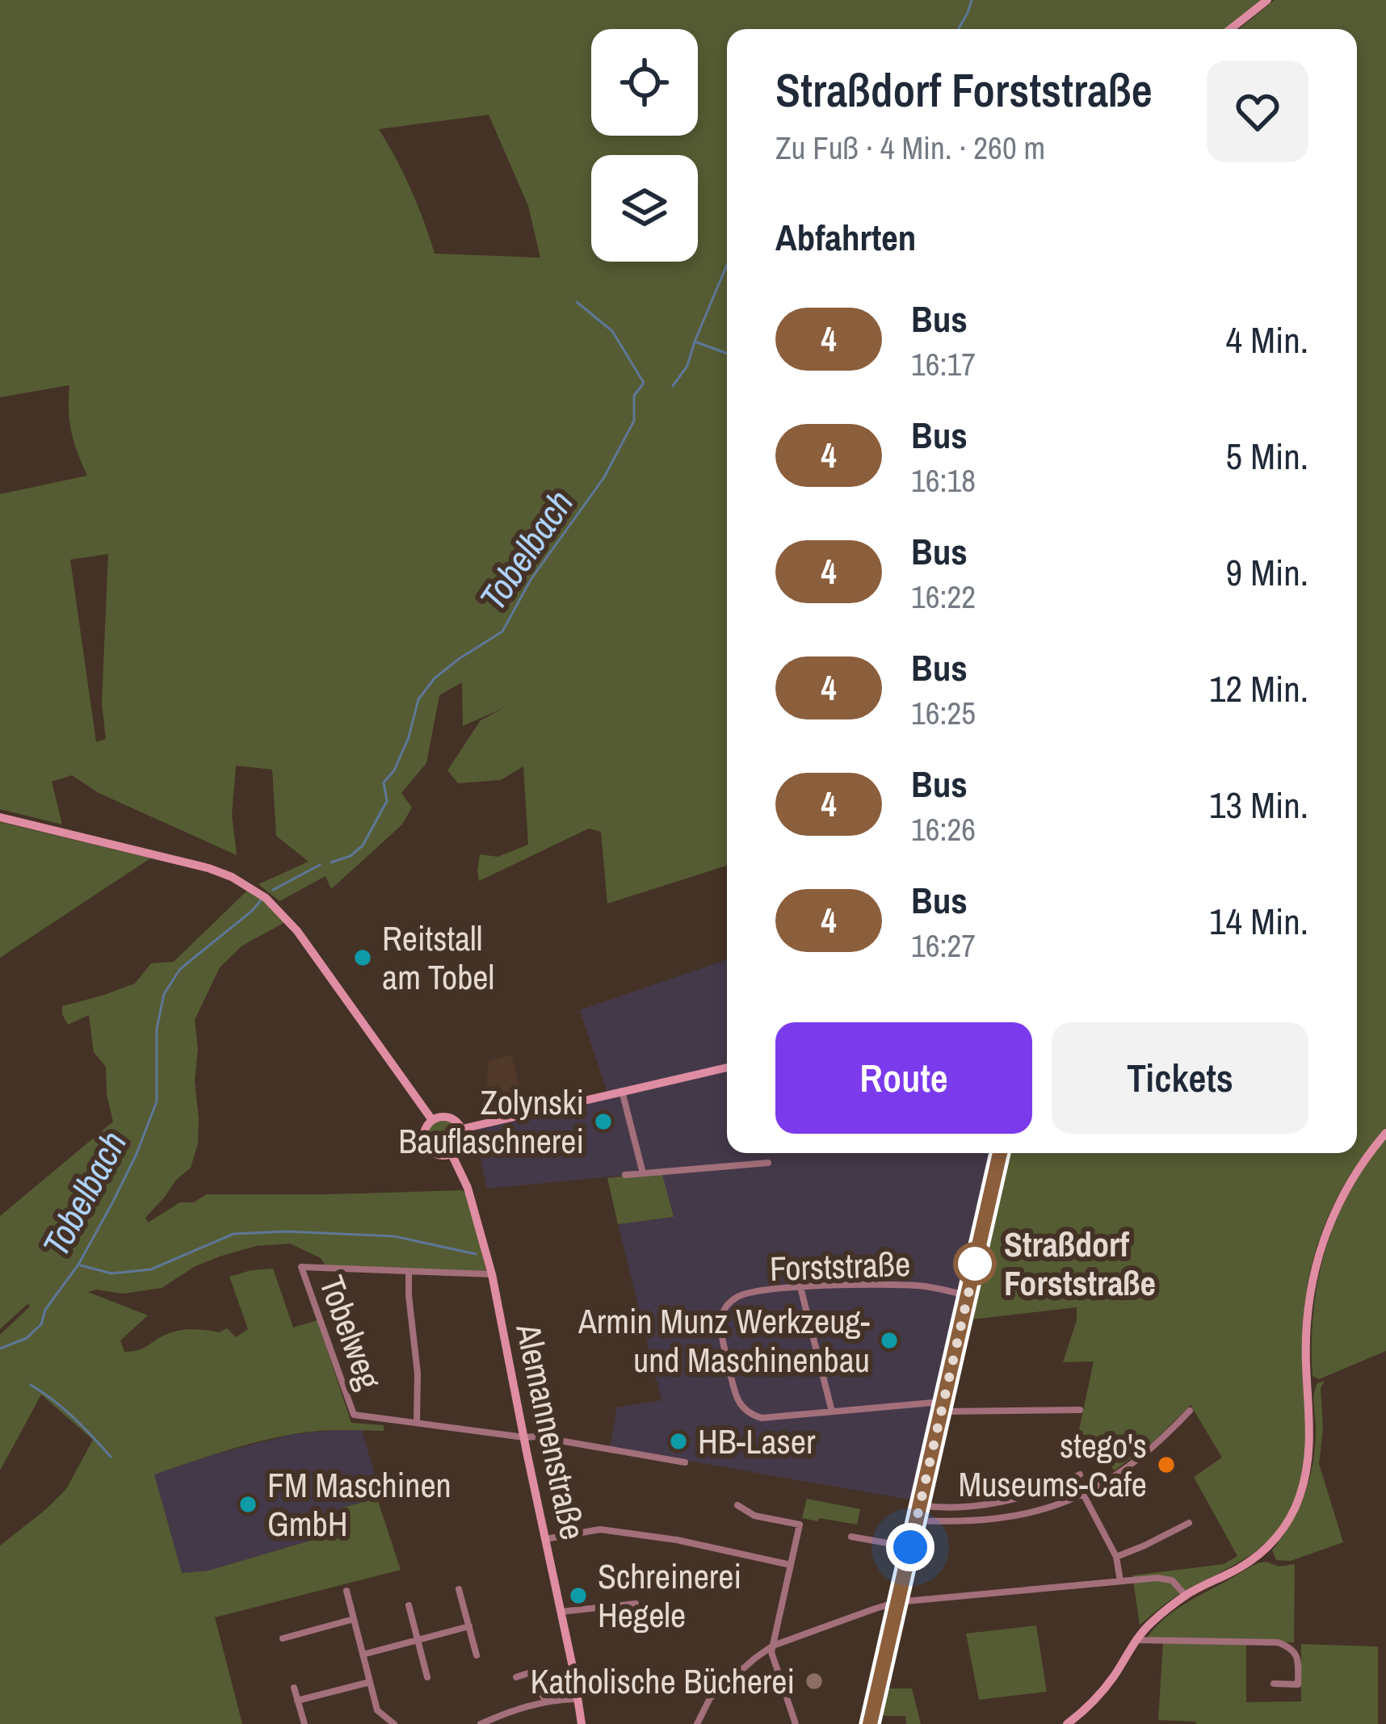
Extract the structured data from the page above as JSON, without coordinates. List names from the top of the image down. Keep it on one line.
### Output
{"streets":{"street":["Forststraße","Tobelweg","Alemannenstraße"]},"water":["Tobelbach"],"places":["Reitstall am Tobel","Zolynski Bauflaschnerei","Straßdorf Forststraße","Armin Munz Werkzeug- und Maschinenbau","HB-Laser","stego's Museums-Cafe","FM Maschinen GmbH","Schreinerei Hegele","Katholische Bücherei"],"lines":["bus line 4"],"page":{"heading":[["Straßdorf Forststraße","Zu Fuß · 4 Min. · 260 m"],"Abfahrten"],"list":[{"mark":"4","name":"Bus","note":"16:17","value":"4 Min."},{"mark":"4","name":"Bus","note":"16:18","value":"5 Min."},{"mark":"4","name":"Bus","note":"16:22","value":"9 Min."},{"mark":"4","name":"Bus","note":"16:25","value":"12 Min."},{"mark":"4","name":"Bus","note":"16:26","value":"13 Min."},{"mark":"4","name":"Bus","note":"16:27","value":"14 Min."}],"buttons":["Route","Tickets"]}}
